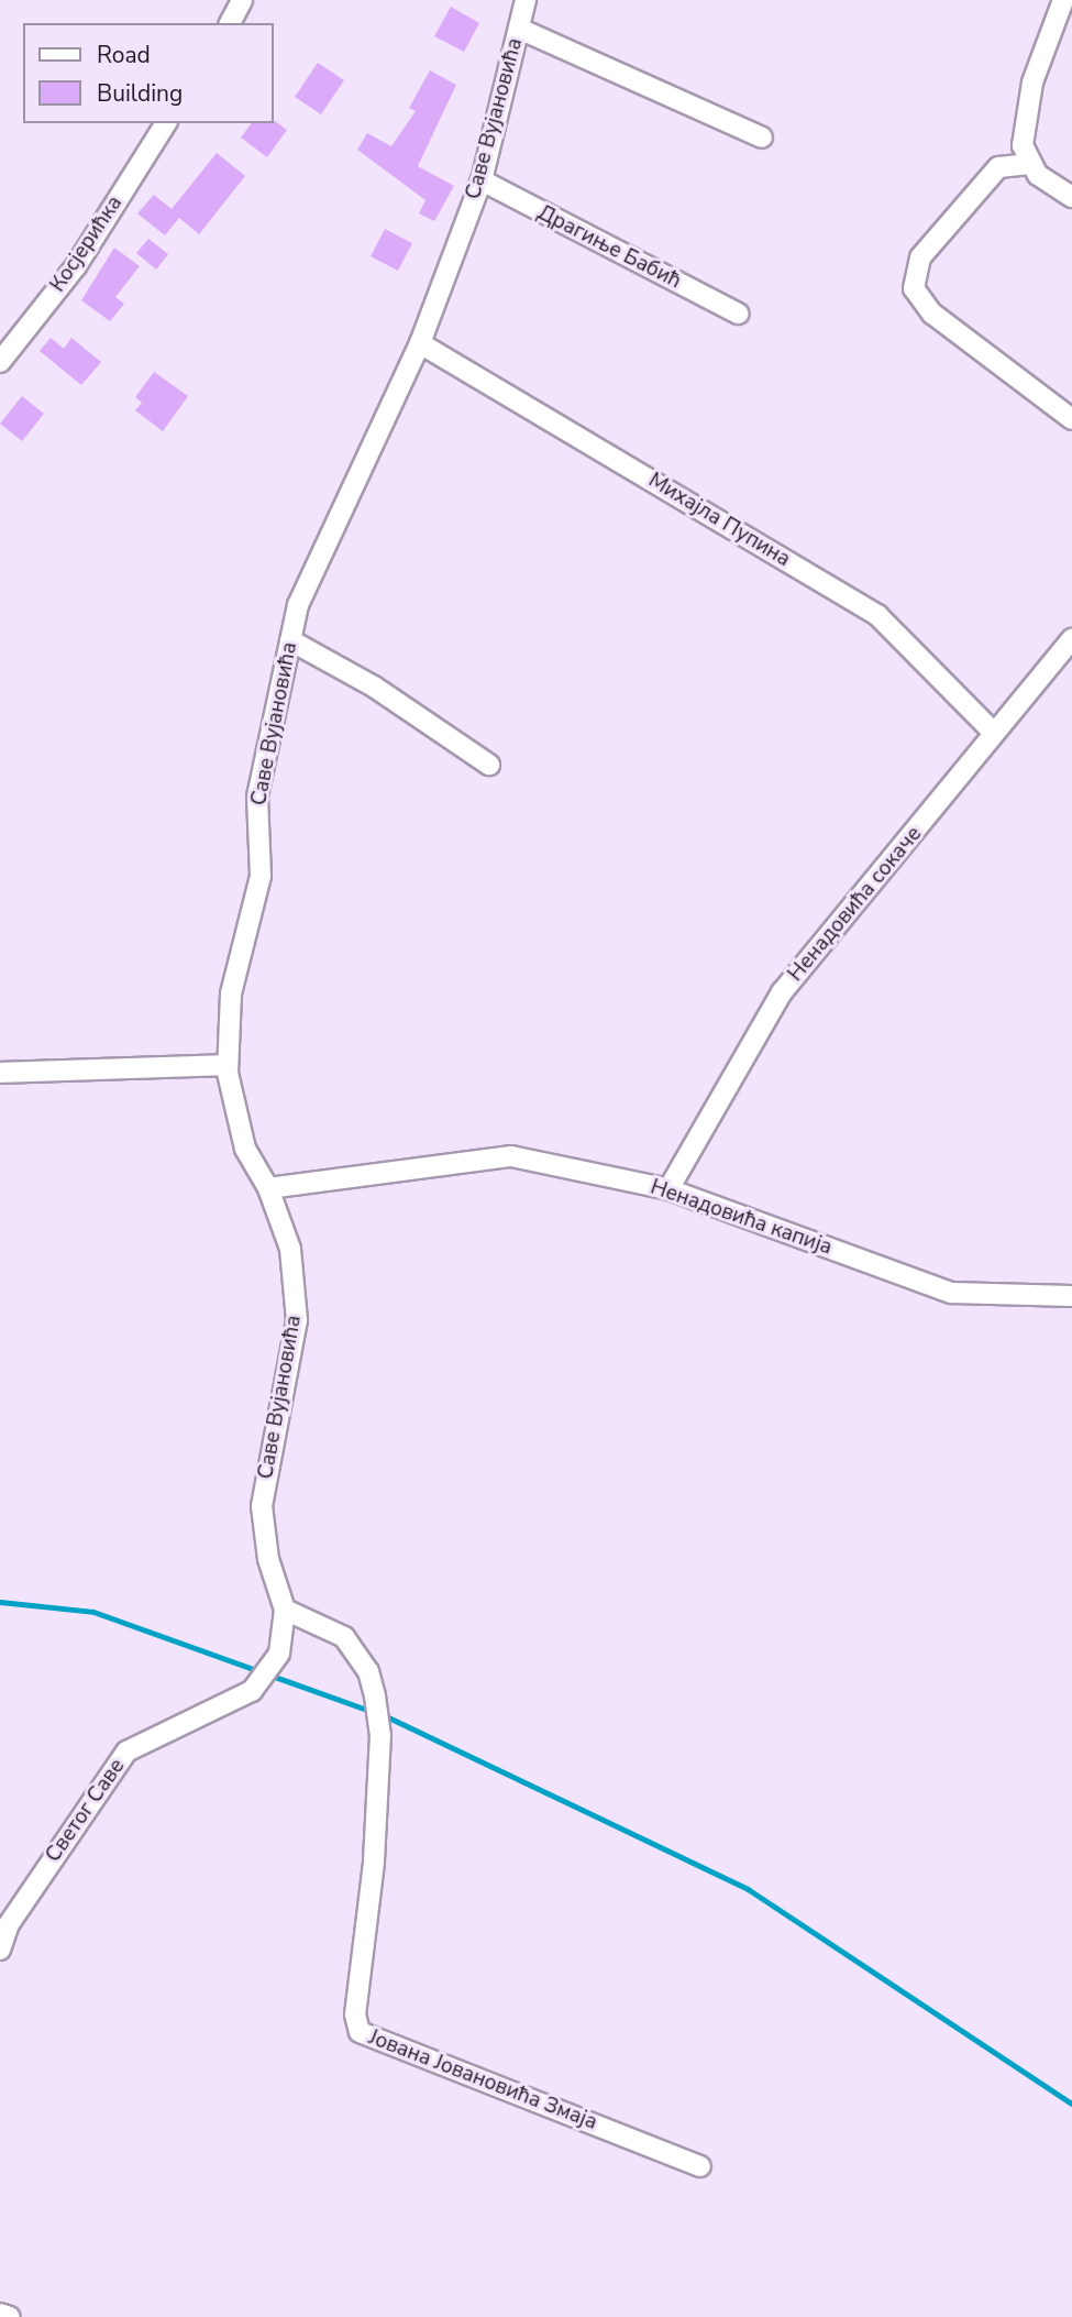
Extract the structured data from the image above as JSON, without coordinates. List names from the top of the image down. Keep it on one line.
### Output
{"streets":{"street":["Саве Вујановића","Косјерићка","Драгиње Бабић","Михајла Пупина","Ненадовића сокаче","Ненадовића капија","Светог Саве","Јована Јовановића Змаја"]},"crossings":[["Саве Вујановића","Драгиње Бабић"],["Саве Вујановића","Михајла Пупина"],["Саве Вујановића","Ненадовића капија"],["Саве Вујановића","Светог Саве"],["Саве Вујановића","Јована Јовановића Змаја"],["Михајла Пупина","Ненадовића сокаче"],["Ненадовића сокаче","Ненадовића капија"]],"legend":["Road","Building"]}
